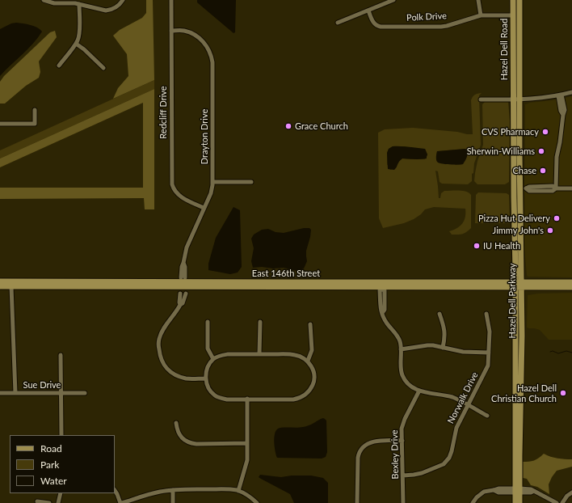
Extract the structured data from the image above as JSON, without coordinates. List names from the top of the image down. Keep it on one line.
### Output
{"streets":{"main road":["Hazel Dell Road","East 146th Street","Hazel Dell Parkway"],"street":["Polk Drive","Redcliff Drive","Drayton Drive","Sue Drive","Norwalk Drive","Bexley Drive"]},"crossings":[["Polk Drive","Hazel Dell Road"],["Hazel Dell Road","Hazel Dell Parkway"],["Redcliff Drive","Drayton Drive"],["East 146th Street","Hazel Dell Parkway"],["Norwalk Drive","Bexley Drive"]],"places":["Grace Church","CVS Pharmacy","Sherwin-Williams","Chase","Pizza Hut Delivery","Jimmy John's","IU Health","Hazel Dell Christian Church"],"legend":["Road","Park","Water"]}
